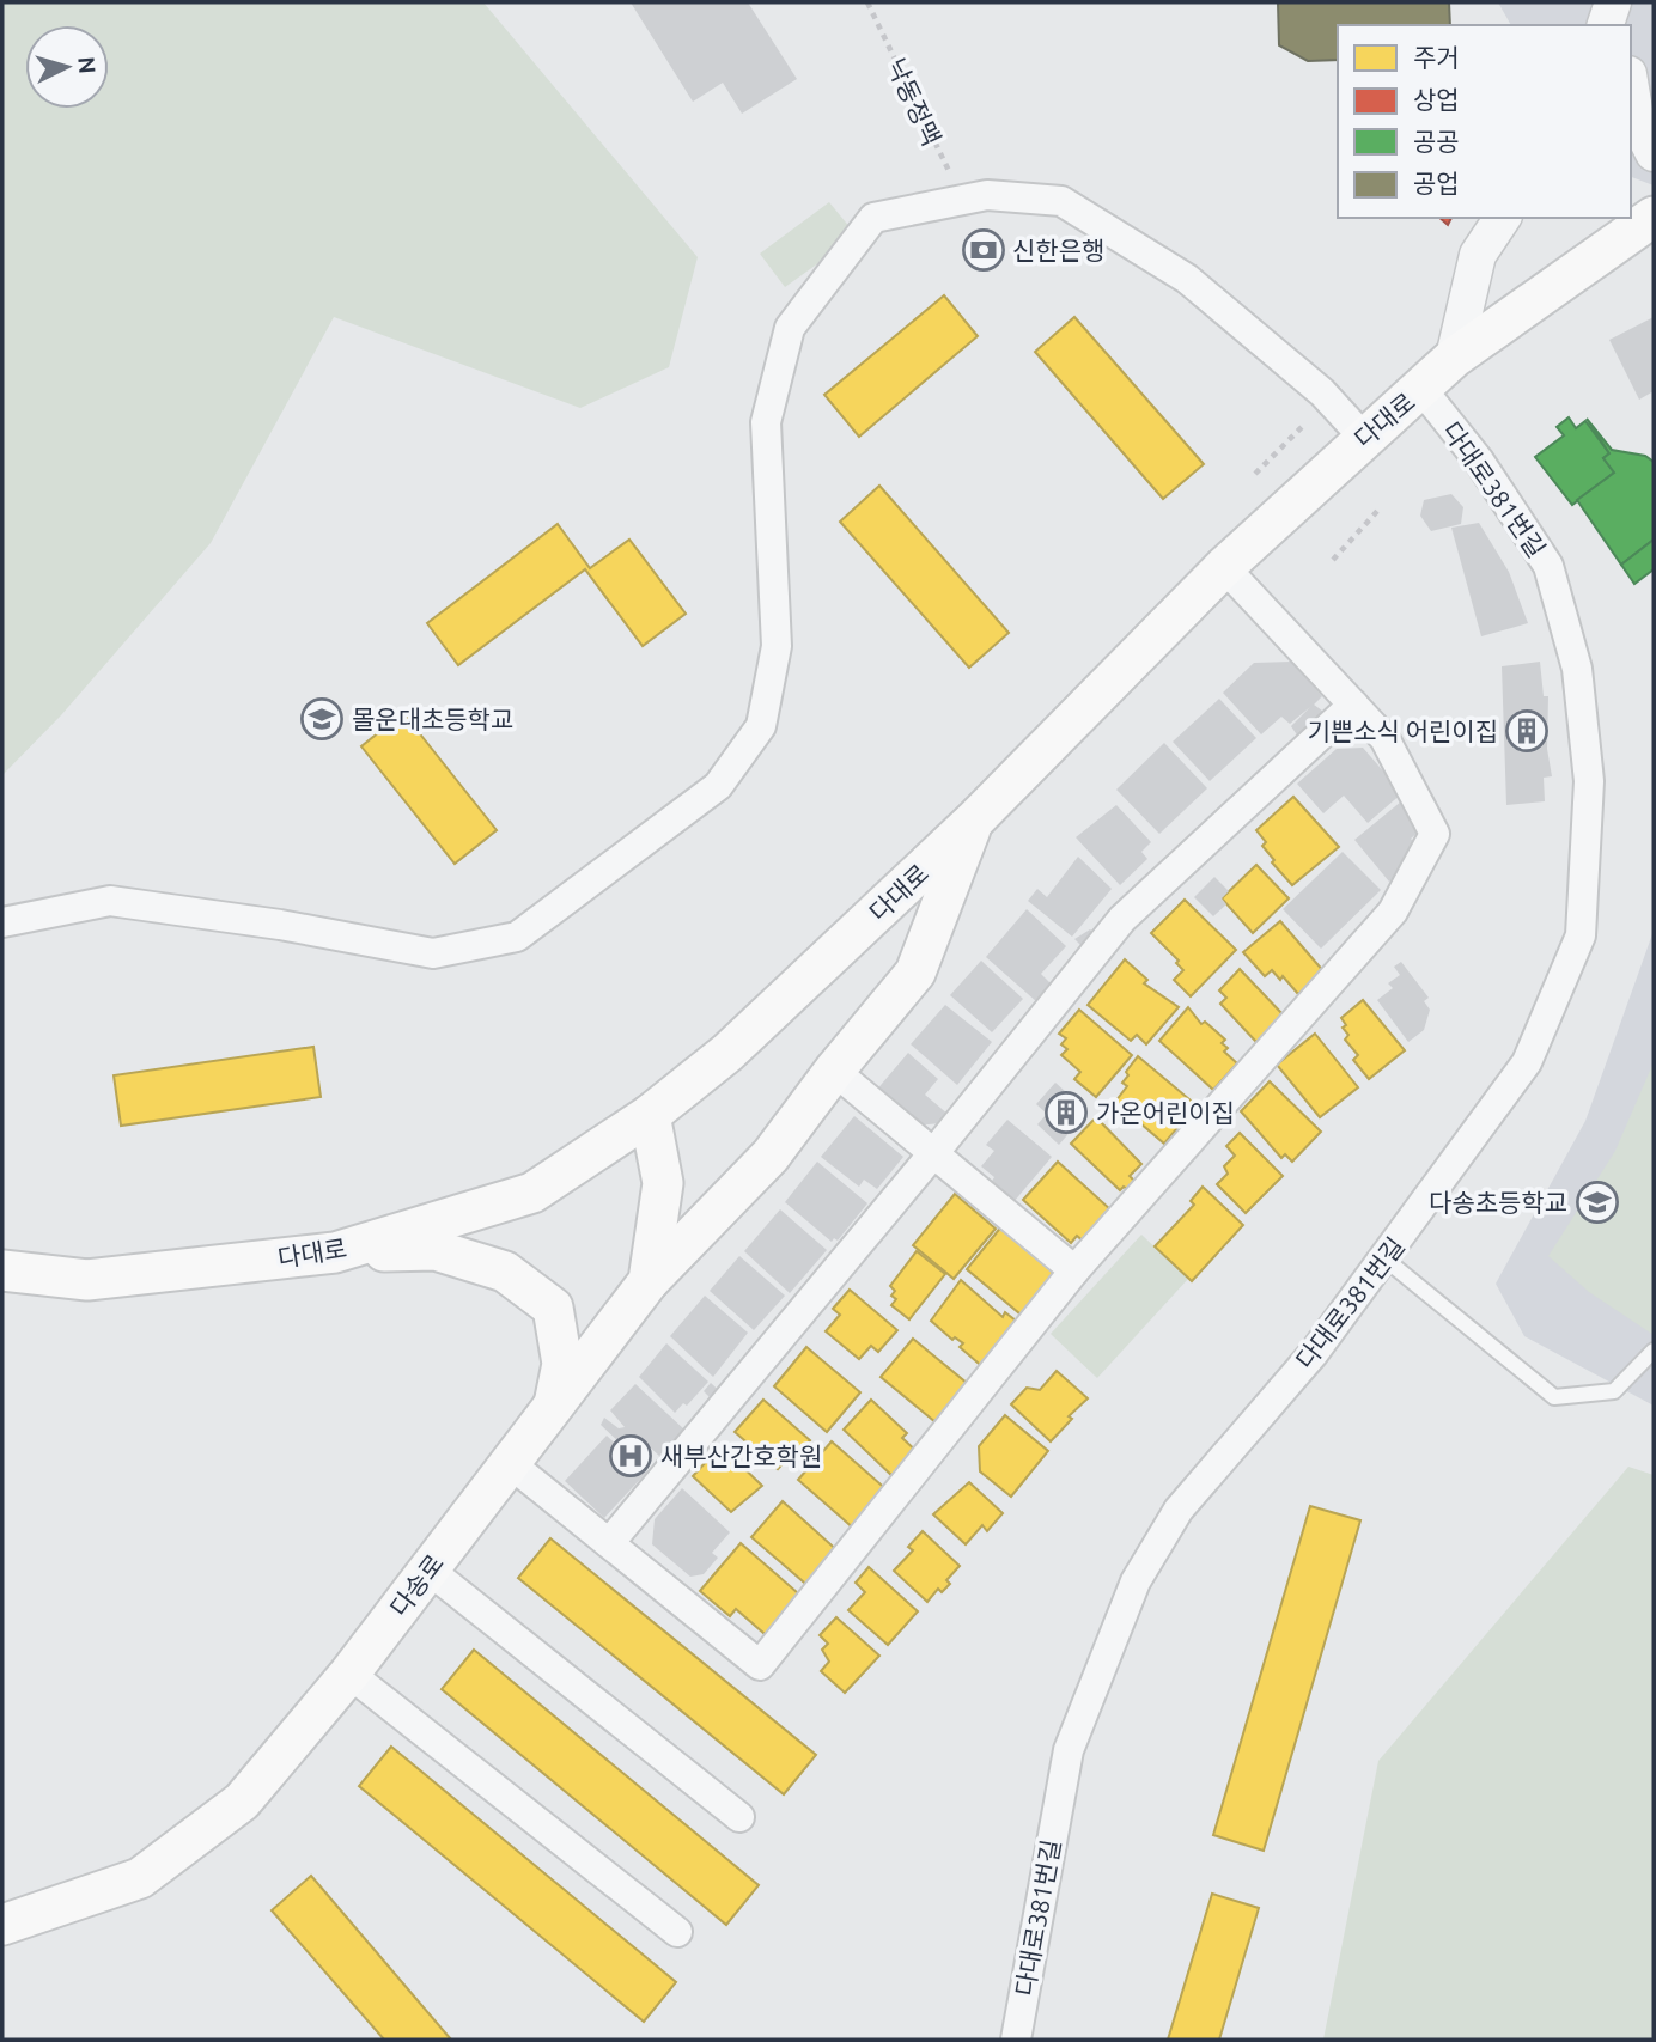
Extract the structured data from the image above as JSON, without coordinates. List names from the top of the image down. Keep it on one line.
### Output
{"streets":{"main road":["다대로","다송로"],"street":["다대로381번길"],"path":["낙동정맥"]},"crossings":[["다대로","다대로381번길"],["다대로","다송로"]],"places":{"bank":["신한은행"],"school or university":["몰운대초등학교","다송초등학교"],"building":["기쁜소식 어린이집","가온어린이집"],"hospital":["새부산간호학원"]},"legend":["주거","상업","공공","공업"],"north":"right"}
